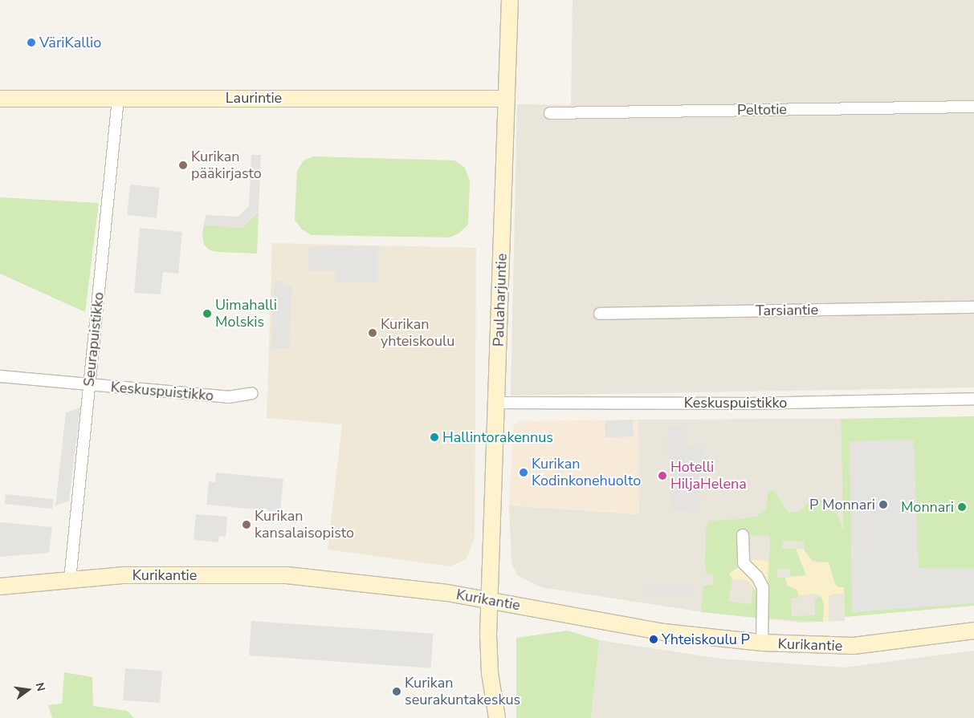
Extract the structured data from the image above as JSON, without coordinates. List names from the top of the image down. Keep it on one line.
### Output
{"streets":{"main road":["Laurintie","Paulaharjuntie","Kurikantie"],"street":["Peltotie","Tarsiantie","Seurapuistikko","Keskuspuistikko"]},"crossings":[["Laurintie","Paulaharjuntie"],["Laurintie","Seurapuistikko"],["Paulaharjuntie","Keskuspuistikko"],["Paulaharjuntie","Kurikantie"],["Seurapuistikko","Keskuspuistikko"],["Seurapuistikko","Kurikantie"]],"places":["VäriKallio","Kurikan pääkirjasto","Uimahalli Molskis","Kurikan yhteiskoulu","Hallintorakennus","Kurikan Kodinkonehuolto","Hotelli HiljaHelena","P Monnari","Monnari","Kurikan kansalaisopisto","Yhteiskoulu P","Kurikan seurakuntakeskus"],"north":"right"}
